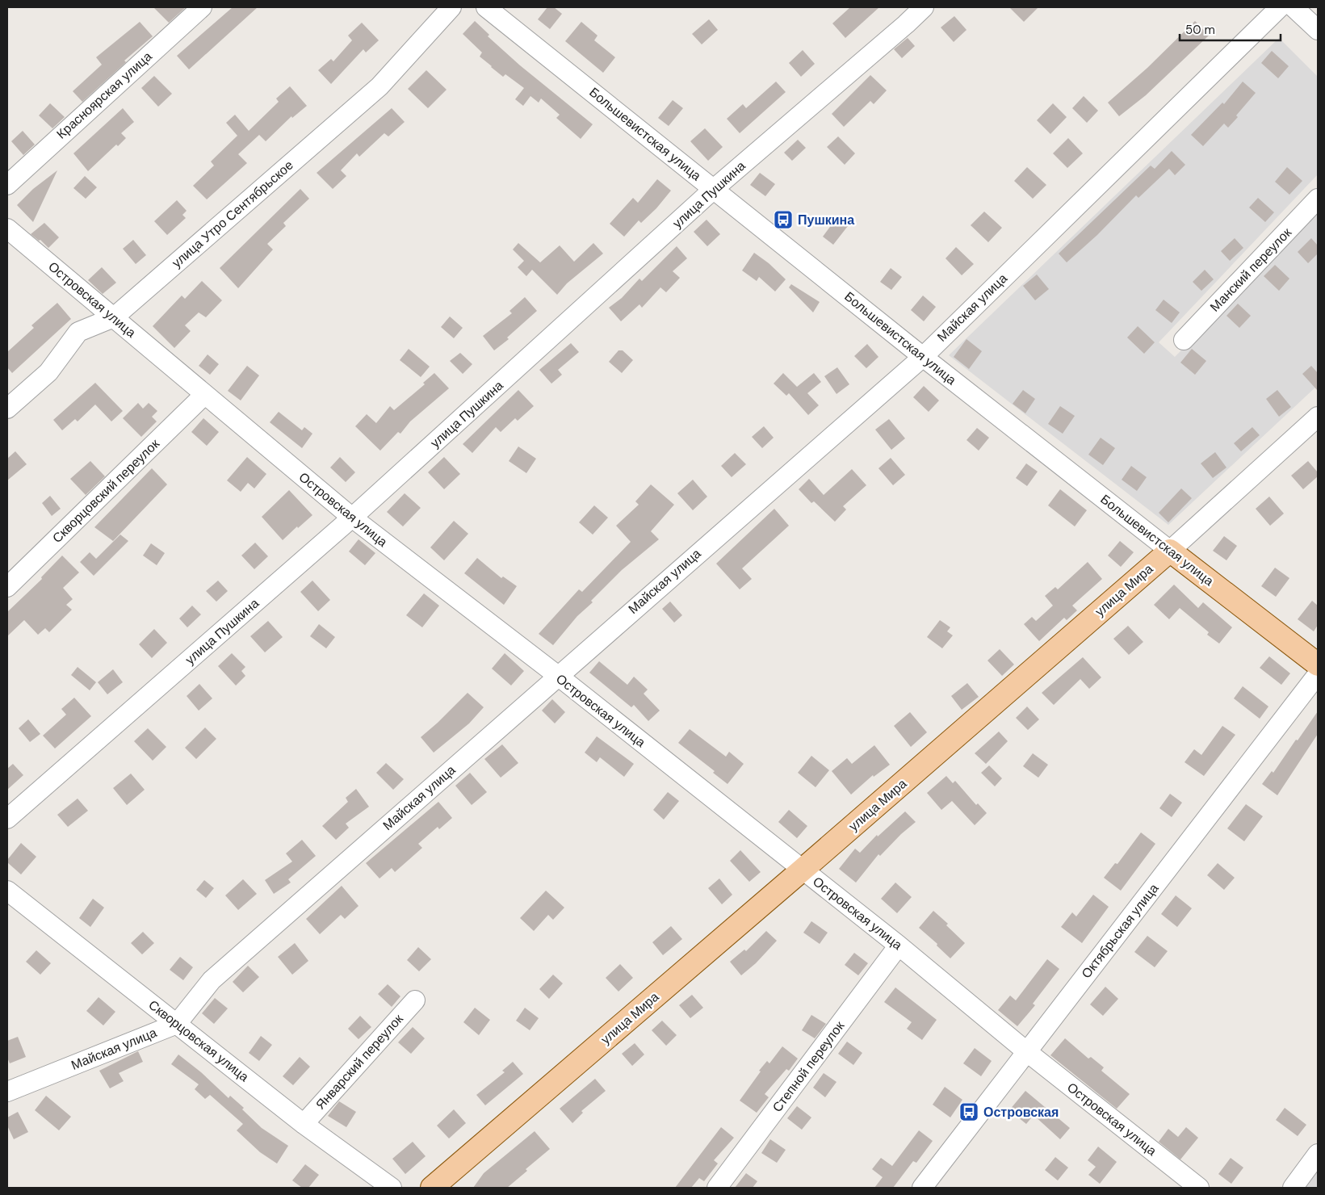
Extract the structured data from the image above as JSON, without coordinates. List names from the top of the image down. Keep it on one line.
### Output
{"streets":{"main road":["Большевистская улица","улица Мира"],"street":["Красноярская улица","улица Пушкина","улица Утро Сентябрьское","Манский переулок","Островская улица","Майская улица","Скворцовский переулок","Октябрьская улица","Скворцовская улица","Январский переулок","Степной переулок"]},"crossings":[["Большевистская улица","улица Пушкина"],["Большевистская улица","Майская улица"],["Большевистская улица","улица Мира"],["улица Пушкина","Островская улица"],["улица Утро Сентябрьское","Островская улица"],["Островская улица","Майская улица"],["Островская улица","Скворцовский переулок"],["Островская улица","улица Мира"],["Островская улица","Октябрьская улица"],["Островская улица","Степной переулок"],["Майская улица","Скворцовская улица"],["Скворцовская улица","Январский переулок"]],"places":{"bus stop":["Пушкина","Островская"]},"scale_bar":"50 m"}
